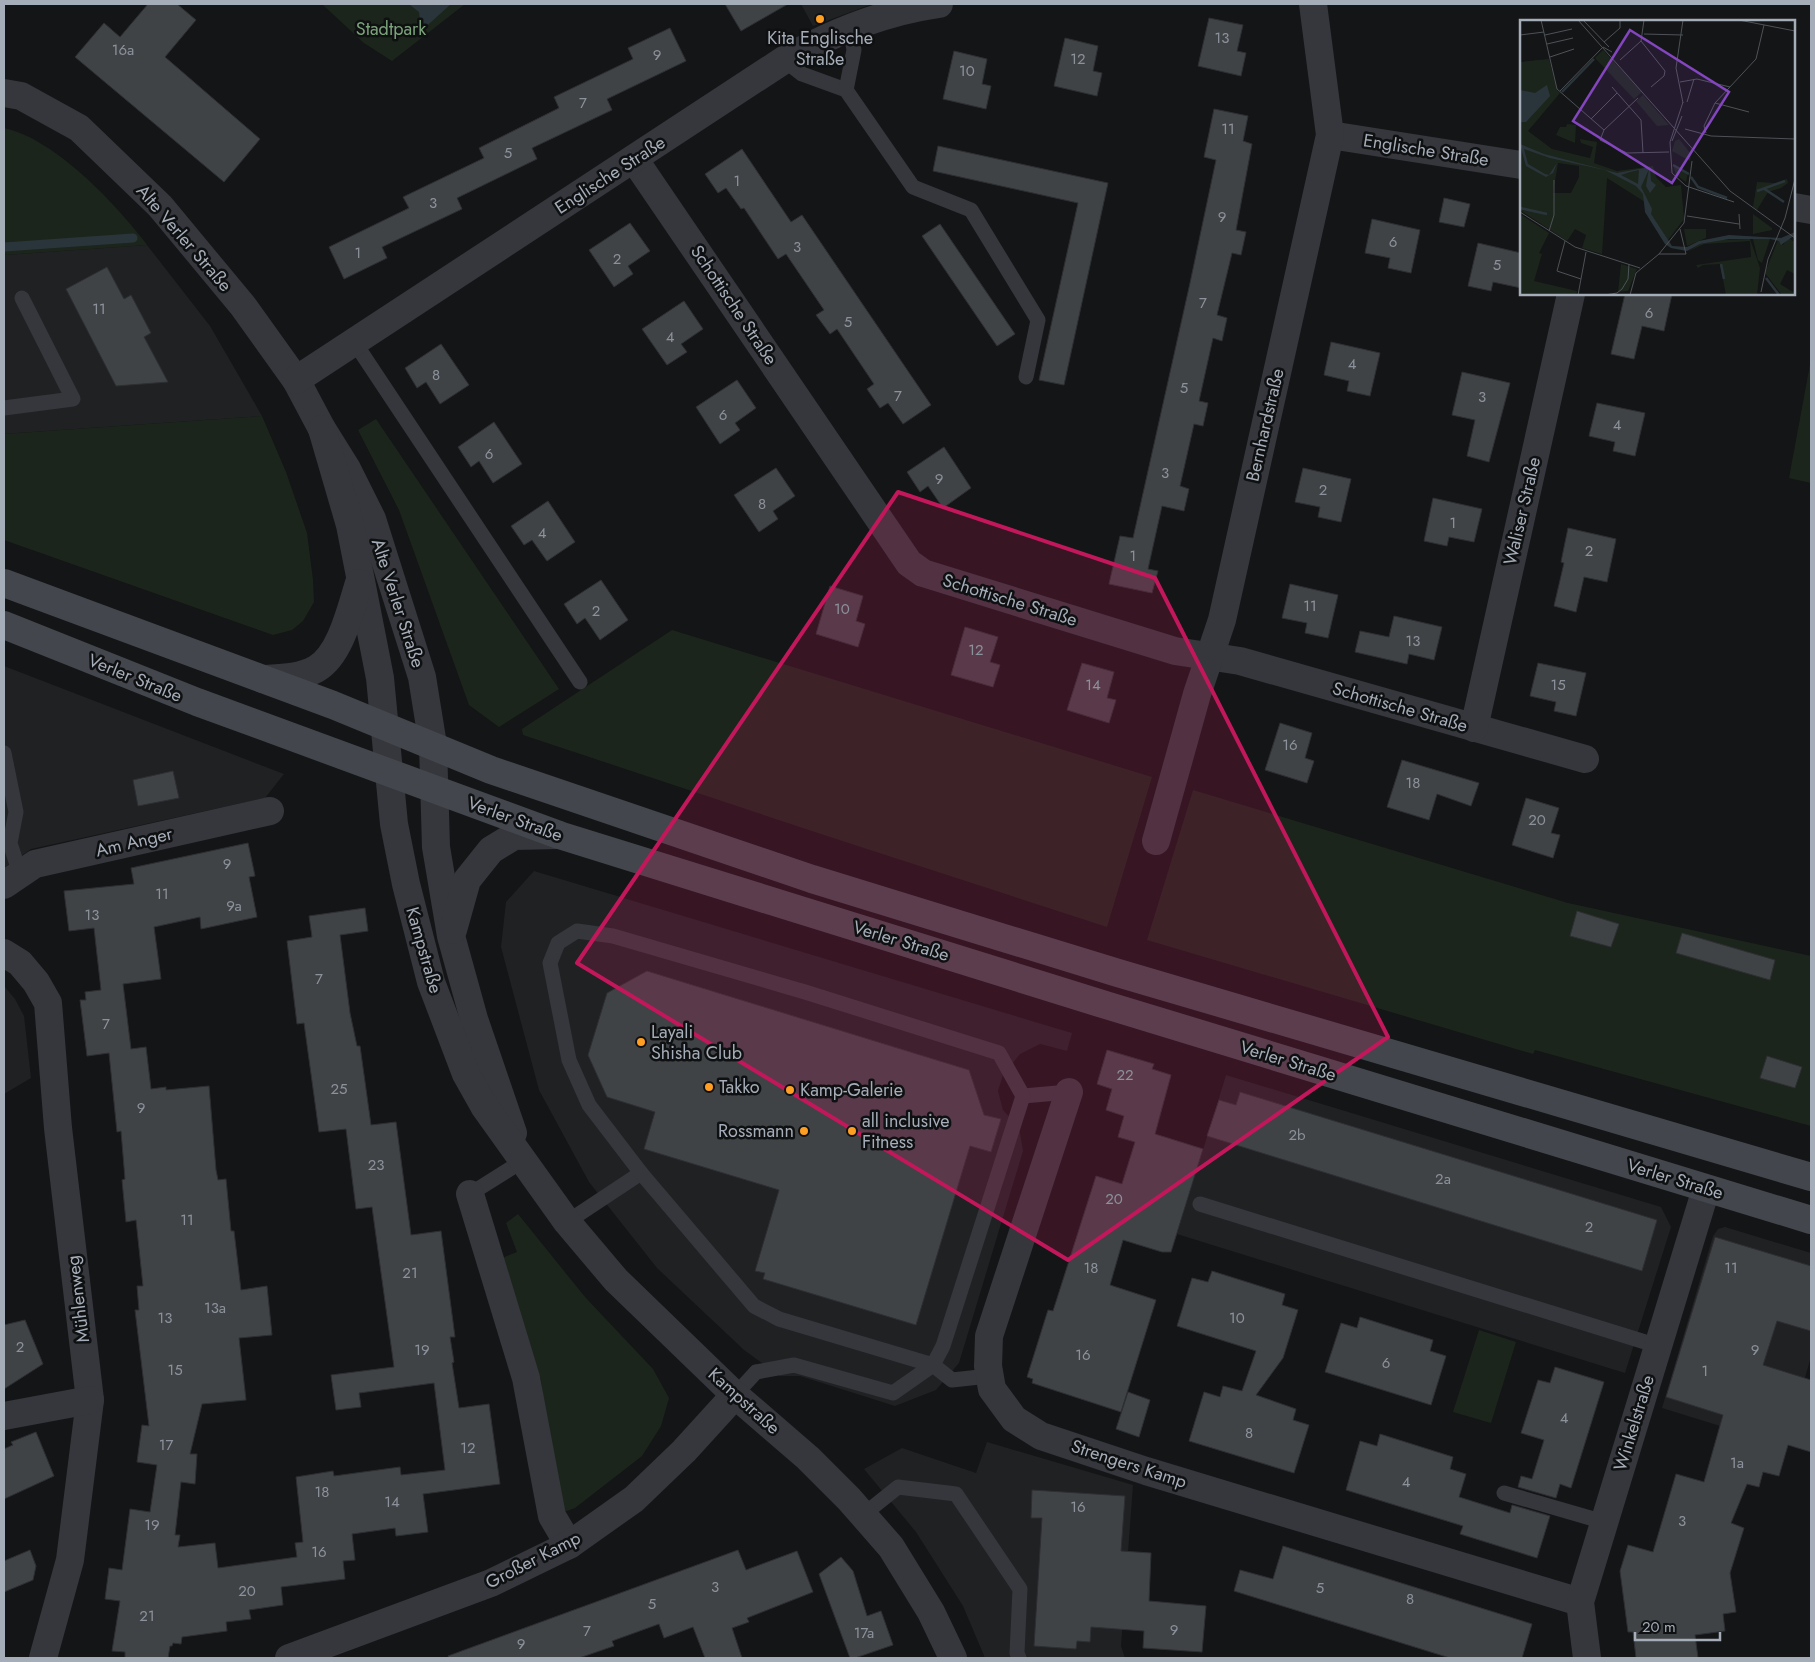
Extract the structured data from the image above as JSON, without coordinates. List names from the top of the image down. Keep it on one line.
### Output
{"streets":{"main road":["Verler Straße"],"street":["Englische Straße","Alte Verler Straße","Schottische Straße","Bernhardstraße","Waliser Straße","Am Anger","Kampstraße","Mühlenweg","Winkelstraße","Strengers Kamp","Großer Kamp"]},"crossings":[["Englische Straße","Alte Verler Straße"],["Englische Straße","Schottische Straße"],["Englische Straße","Bernhardstraße"],["Alte Verler Straße","Verler Straße"],["Alte Verler Straße","Kampstraße"],["Schottische Straße","Bernhardstraße"],["Schottische Straße","Waliser Straße"],["Verler Straße","Kampstraße"],["Verler Straße","Winkelstraße"],["Kampstraße","Großer Kamp"],["Winkelstraße","Strengers Kamp"]],"parks":["Stadtpark"],"places":["Kita Englische Straße","Layali Shisha Club","Takko","Kamp-Galerie","Rossmann","all inclusive Fitness"],"house_numbers":["13","16a","9","12","10","7","11","5","1","3","9","6","3","1","2","5","7","11","6","5","4","4","8","5","7","3","6","4","6","3","9","2","8","1","4","2","1","11","10","2","13","12","14","15","16","18","20","9","11","9a","13","7","7","22","25","9","2b","23","2a","20","11","2","18","11","21","13a","13","10","2","19","9","16","6","15","1","4","8","17","12","1a","4","18","14","16","3","19","16","3","5","20","8","5","21","9","7","17a","9"],"scale_bar":"20 m"}
